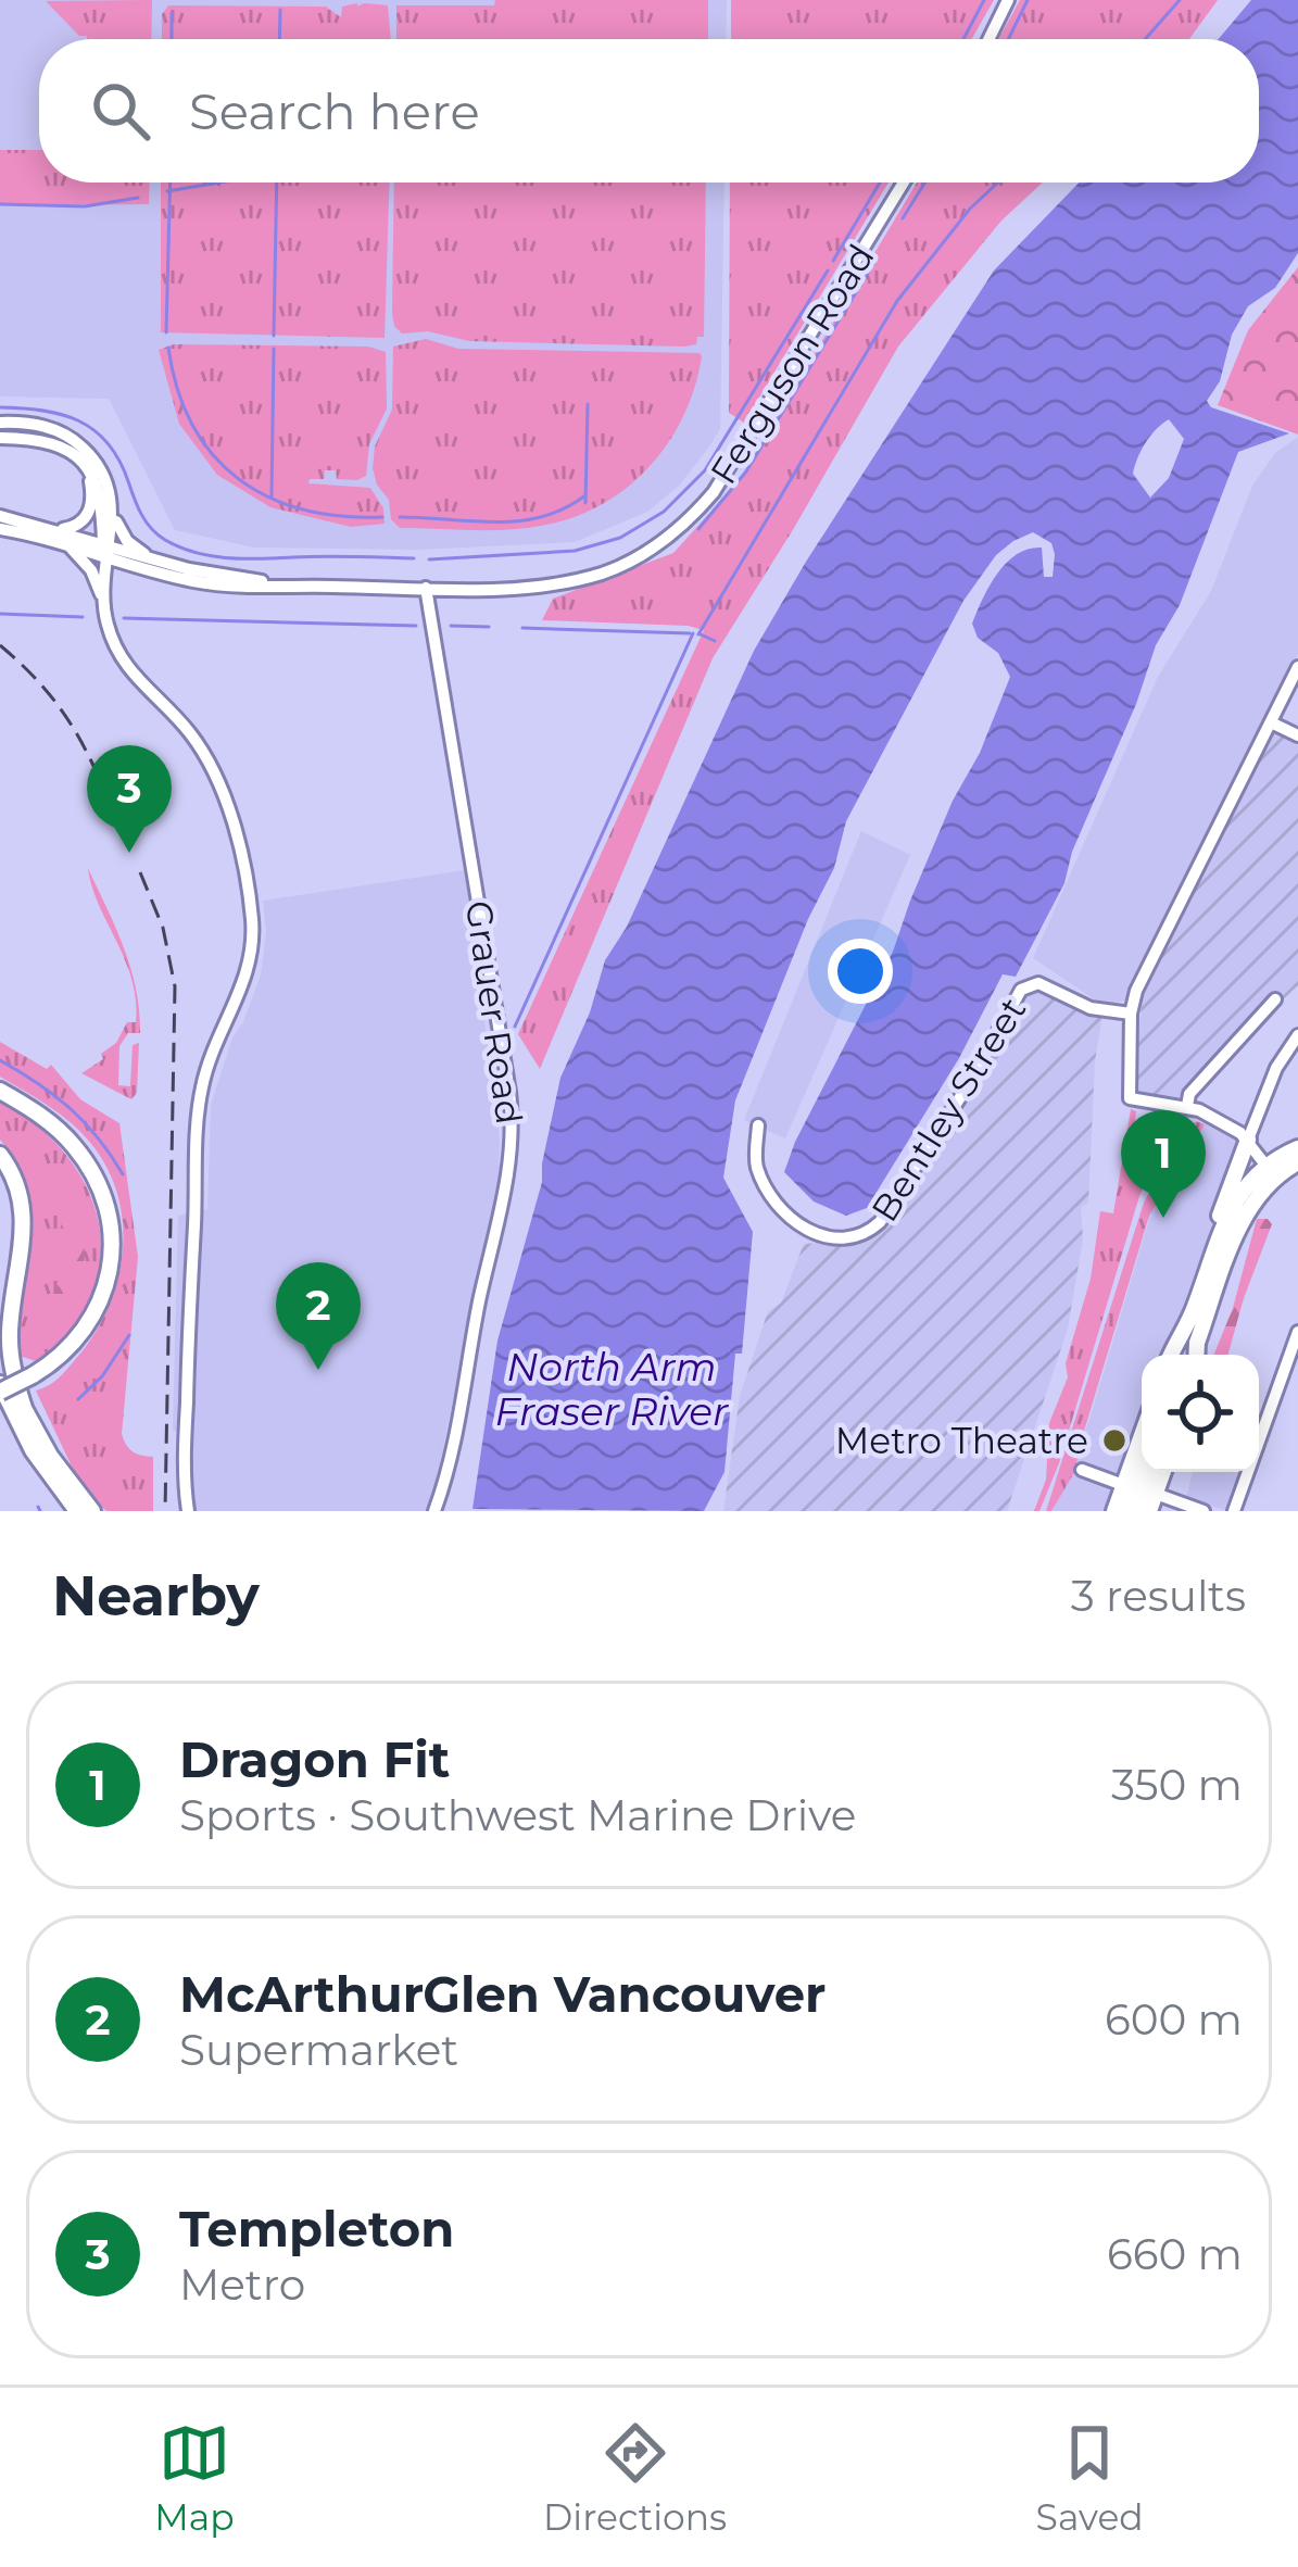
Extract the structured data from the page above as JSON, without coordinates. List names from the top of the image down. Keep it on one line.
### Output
{"streets":{"street":["Ferguson Road","Grauer Road","Bentley Street"]},"crossings":[["Ferguson Road","Grauer Road"]],"water":["North Arm Fraser River"],"places":["Metro Theatre"],"page":{"search":"Search here","pins":["3","1","2"],"heading":["Nearby","3 results"],"list":[{"mark":"1","name":"Dragon Fit","note":"Sports · Southwest Marine Drive","value":"350 m"},{"mark":"2","name":"McArthurGlen Vancouver","note":"Supermarket","value":"600 m"},{"mark":"3","name":"Templeton","note":"Metro","value":"660 m"}],"nav":["Map","Directions","Saved"]}}
